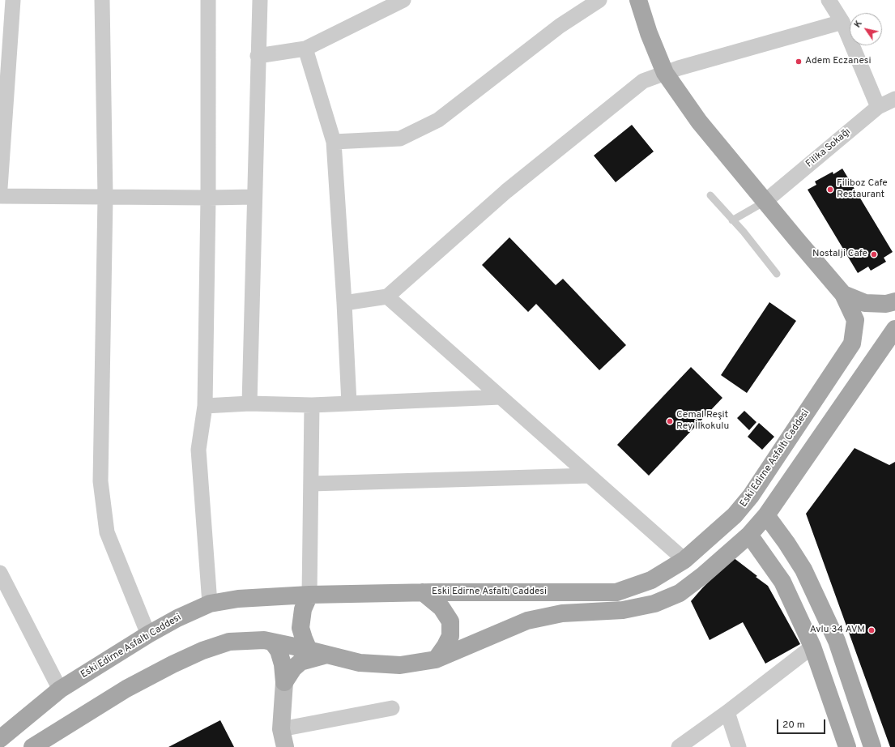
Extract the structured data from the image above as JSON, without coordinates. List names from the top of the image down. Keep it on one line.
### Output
{"streets":{"main road":["Eski Edirne Asfaltı Caddesi"],"street":["Filika Sokağı"]},"places":["Adem Eczanesi","Filiboz Cafe Restaurant","Nostalji Cafe","Cemal Reşit Rey İlkokulu","Avlu 34 AVM"],"scale_bar":"20 m","north":"top left"}
